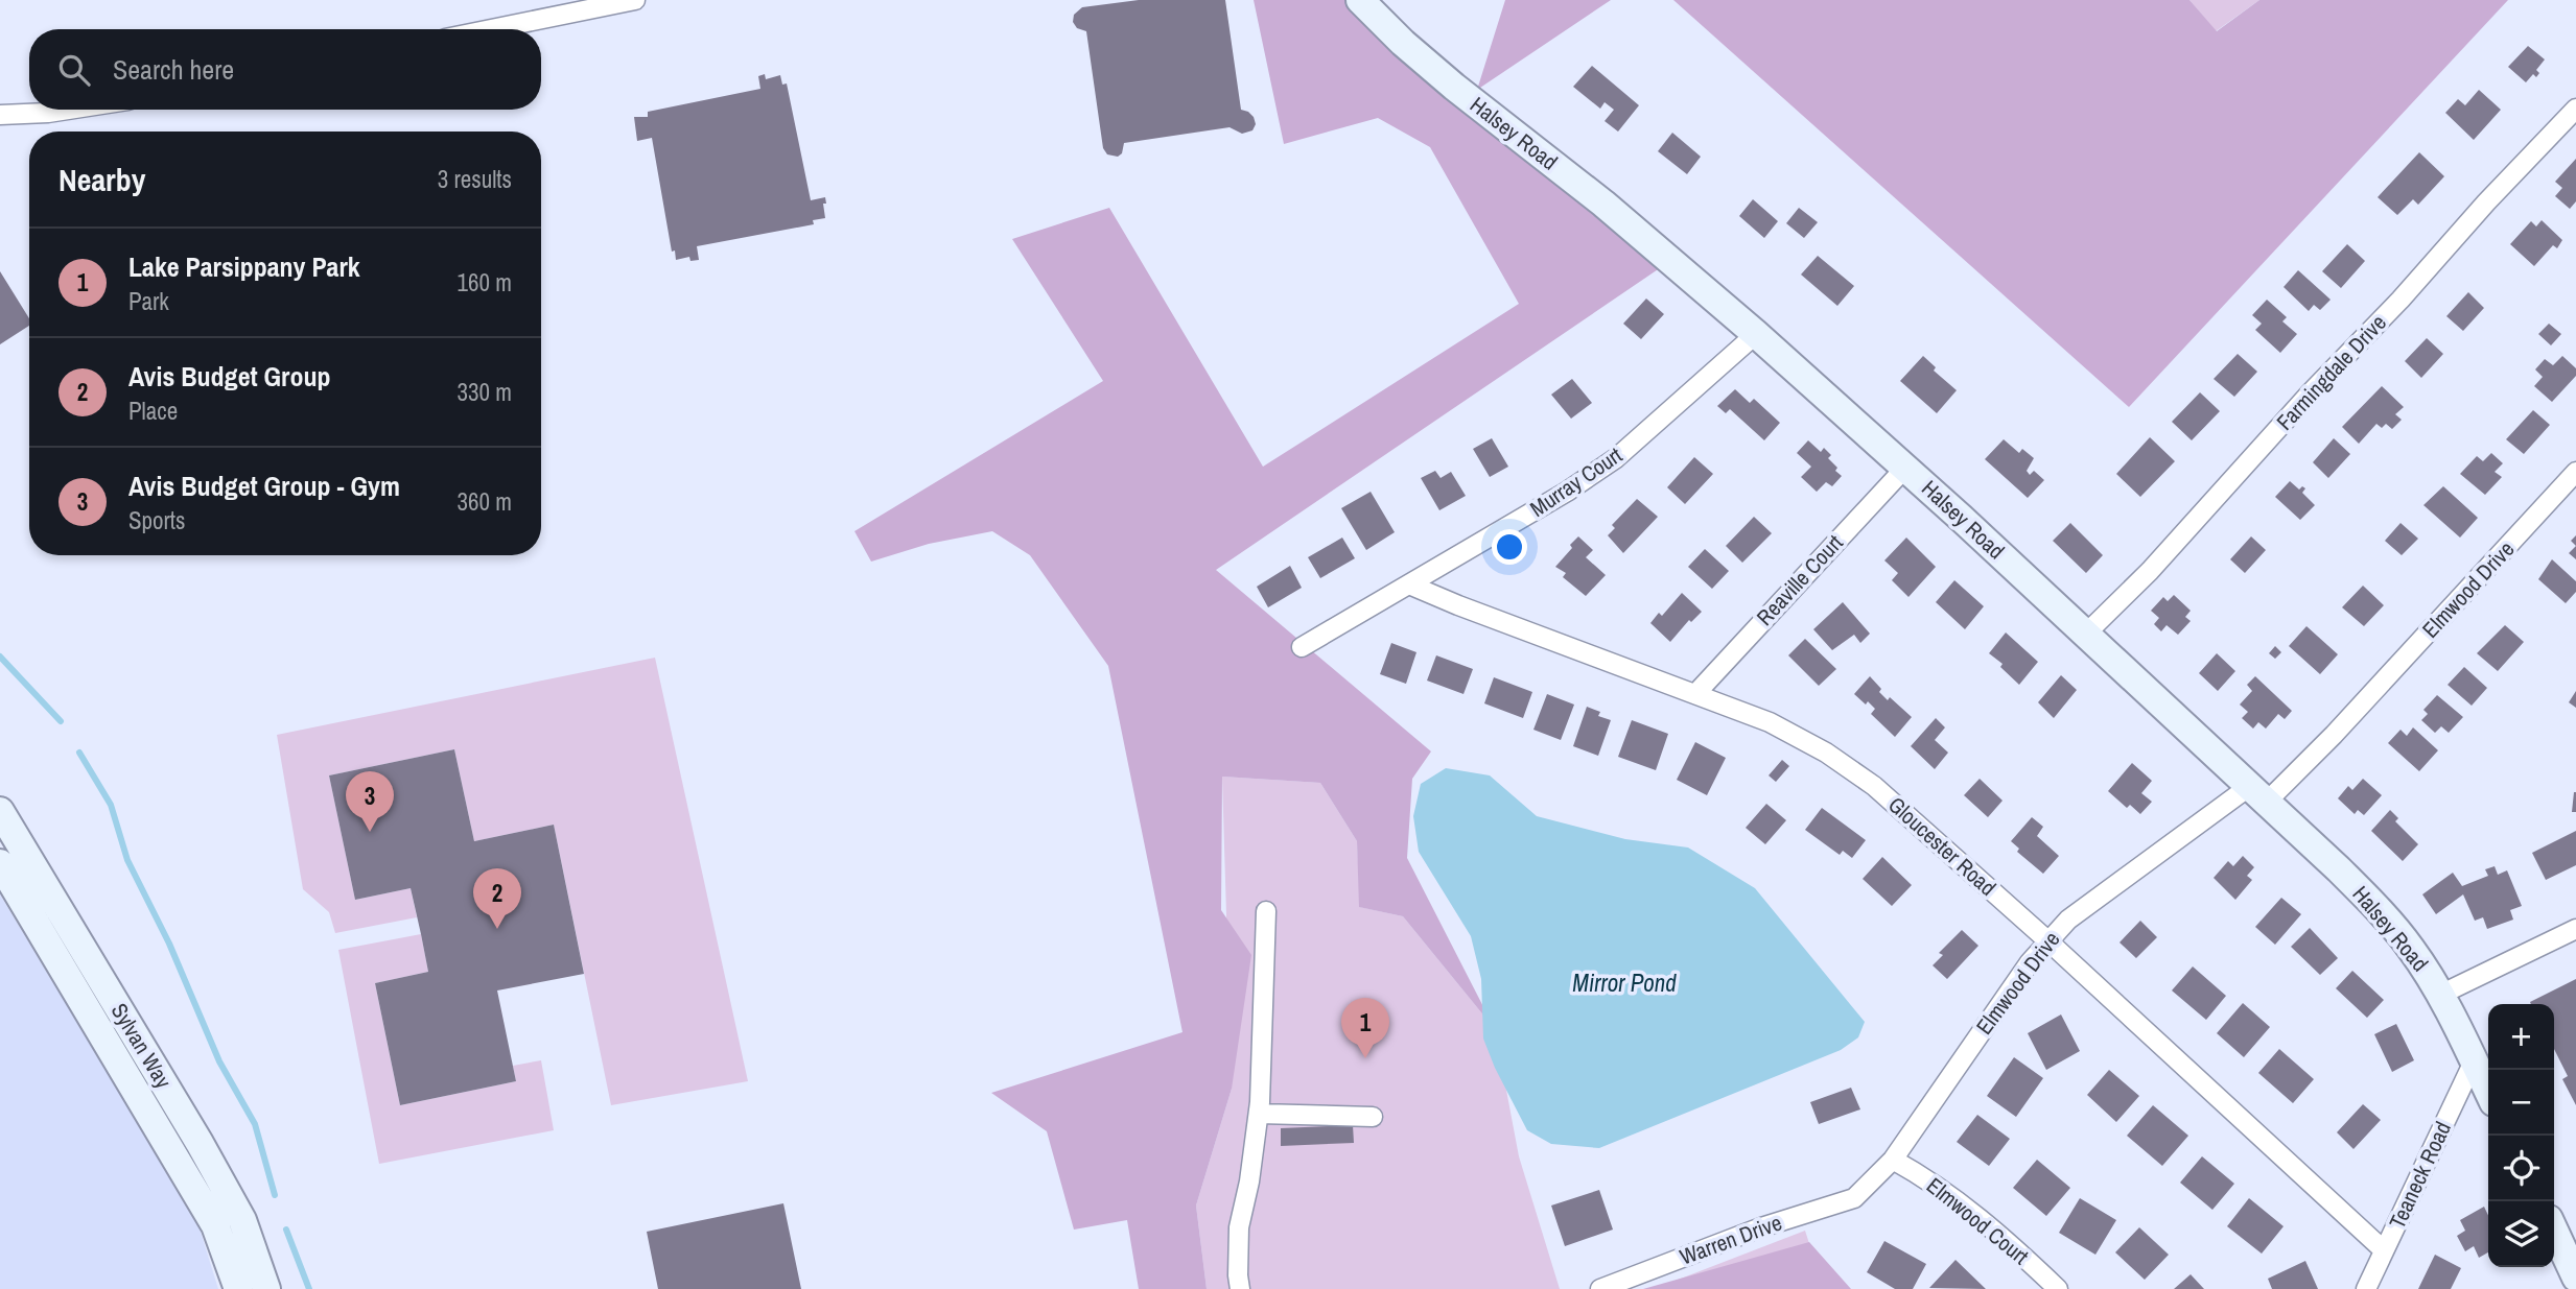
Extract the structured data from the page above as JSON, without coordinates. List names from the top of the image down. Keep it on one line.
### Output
{"streets":{"street":["Halsey Road","Farmingdale Drive","Murray Court","Reaville Court","Elmwood Drive","Gloucester Road","Sylvan Way","Teaneck Road","Elmwood Court","Warren Drive"]},"crossings":[["Halsey Road","Farmingdale Drive"],["Halsey Road","Murray Court"],["Halsey Road","Reaville Court"],["Halsey Road","Elmwood Drive"],["Halsey Road","Teaneck Road"],["Murray Court","Gloucester Road"],["Reaville Court","Gloucester Road"],["Elmwood Drive","Gloucester Road"],["Elmwood Drive","Elmwood Court"],["Elmwood Drive","Warren Drive"],["Gloucester Road","Teaneck Road"]],"water":["Mirror Pond"],"page":{"search":"Search here","heading":["Nearby","3 results"],"list":[{"mark":"1","name":"Lake Parsippany Park","note":"Park","value":"160 m"},{"mark":"2","name":"Avis Budget Group","note":"Place","value":"330 m"},{"mark":"3","name":"Avis Budget Group - Gym","note":"Sports","value":"360 m"}],"pins":["3","2","1"],"map_buttons":["+","−"]}}
